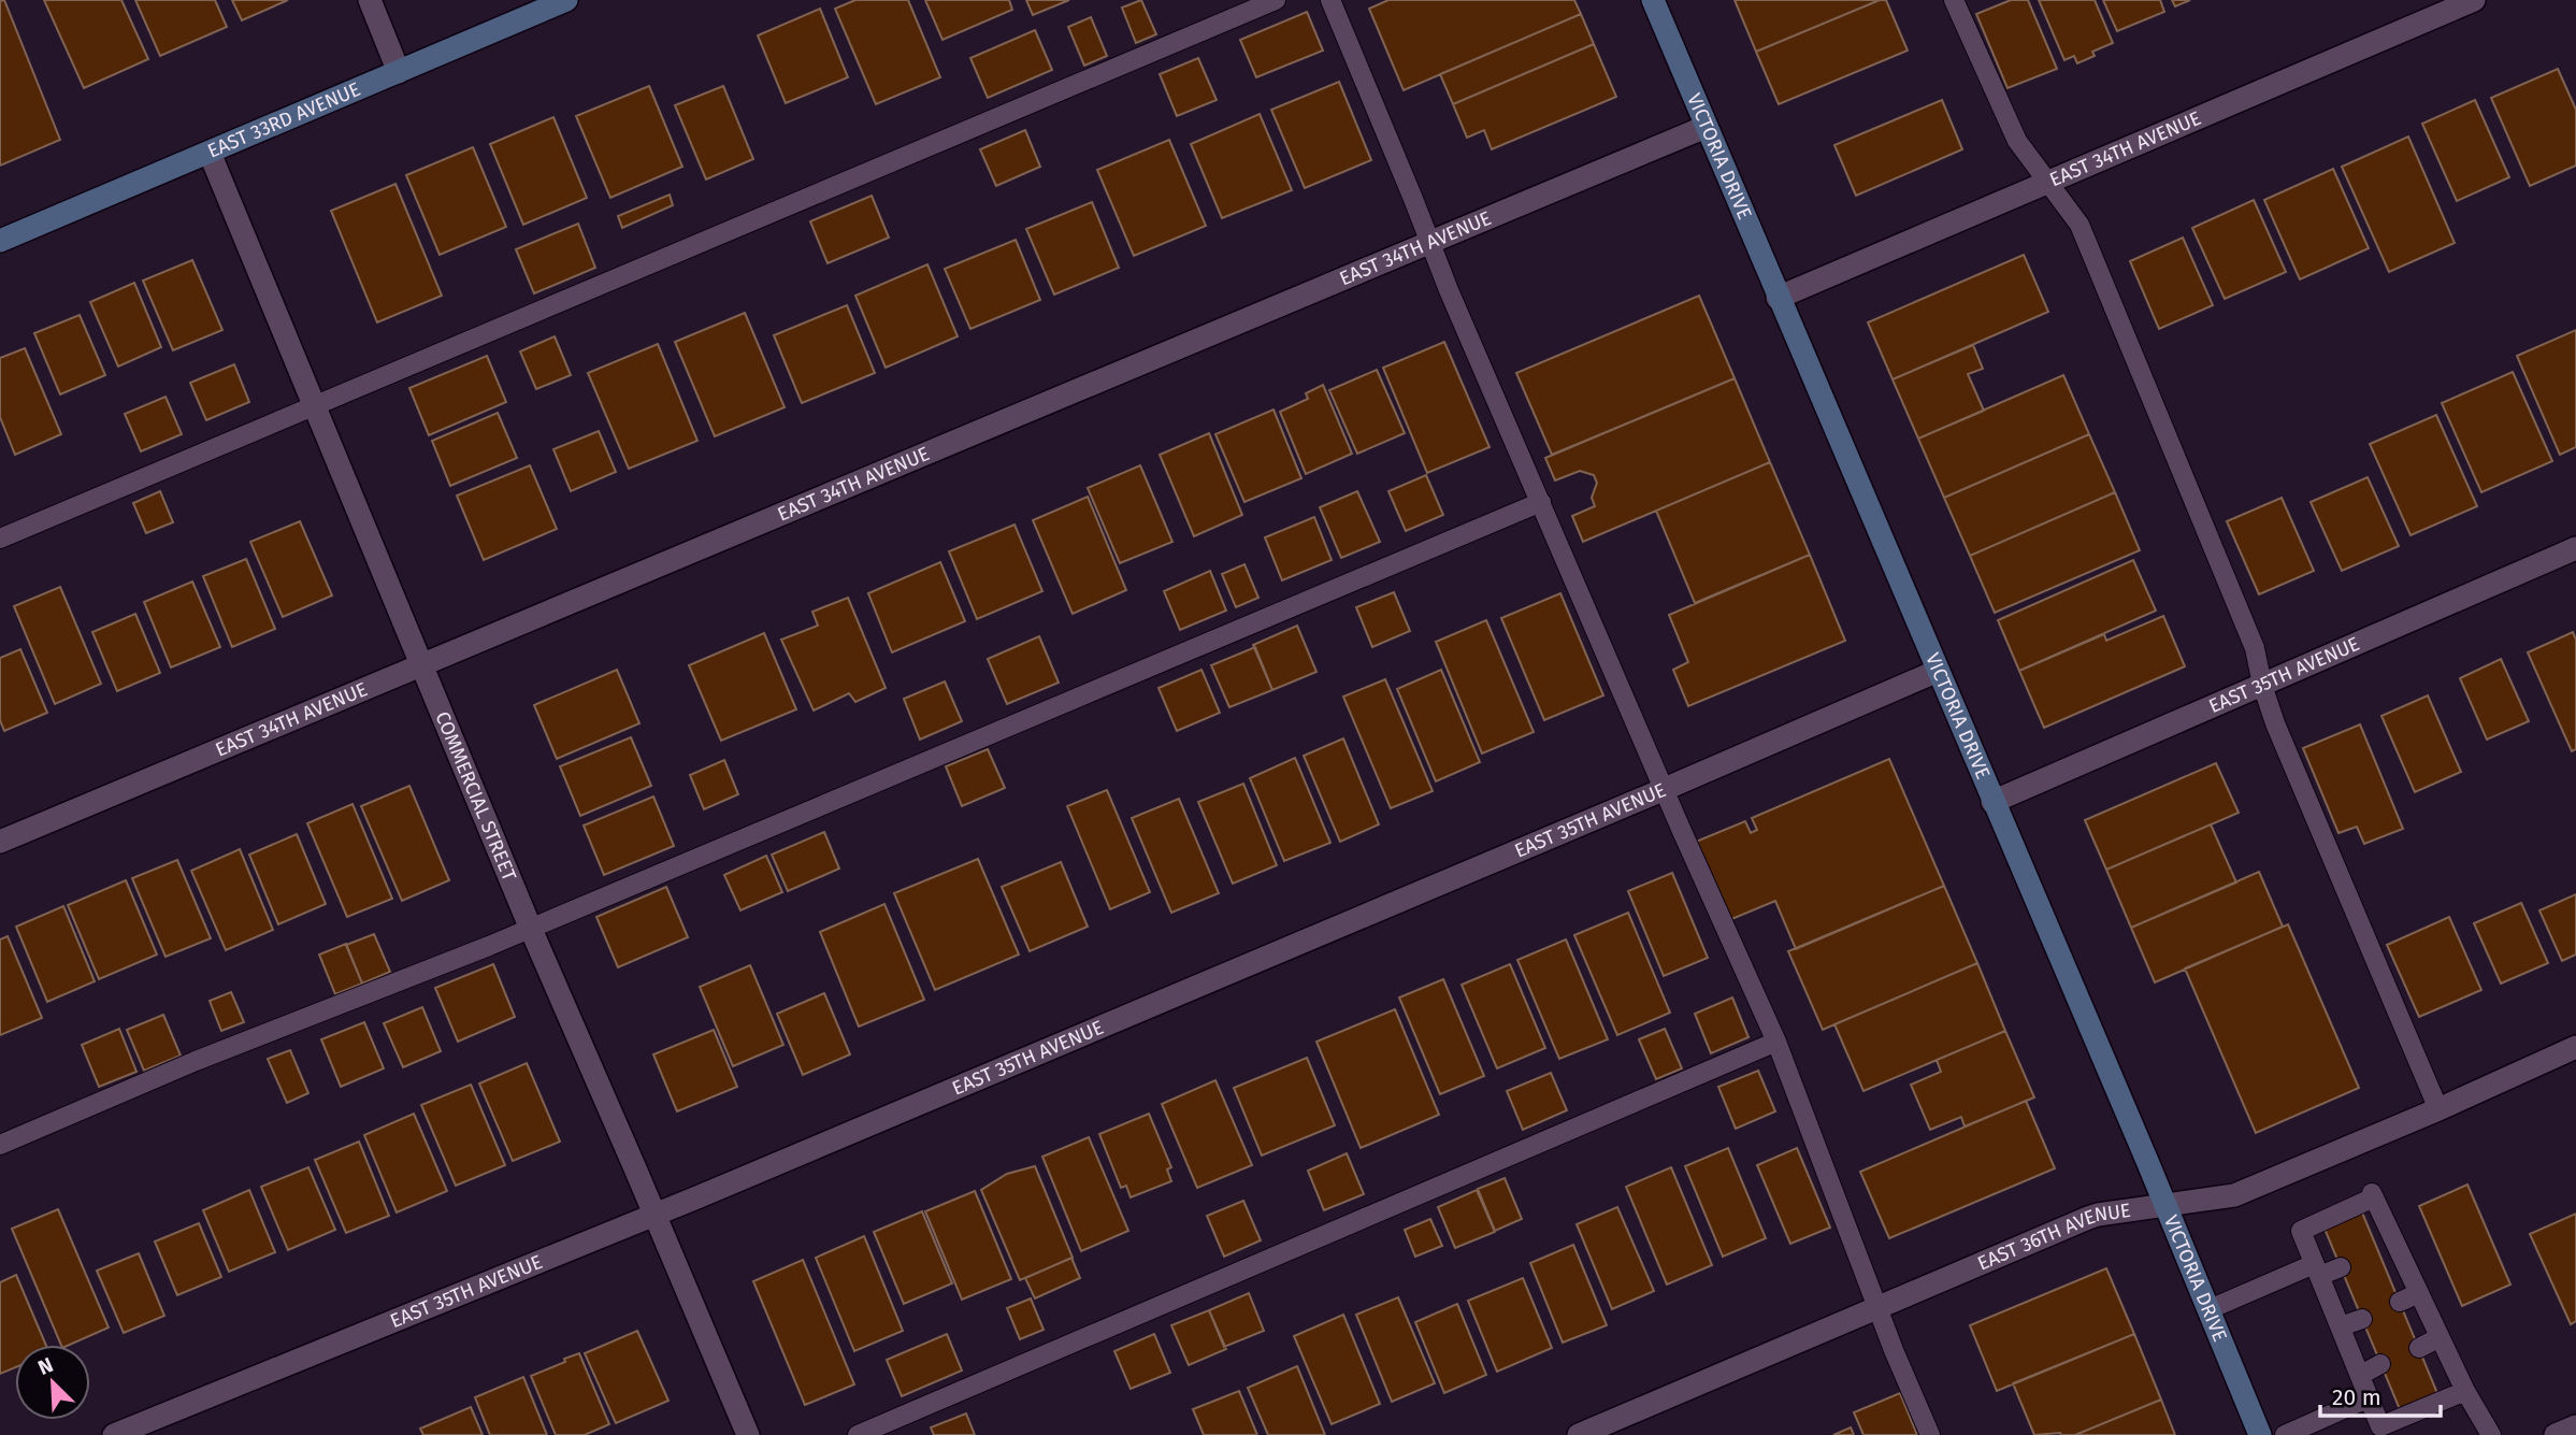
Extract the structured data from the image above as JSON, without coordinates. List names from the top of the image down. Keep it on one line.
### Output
{"streets":{"street":["EAST 33RD AVENUE","EAST 34TH AVENUE","VICTORIA DRIVE","EAST 35TH AVENUE","COMMERCIAL STREET","EAST 36TH AVENUE"]},"crossings":[["EAST 33RD AVENUE","COMMERCIAL STREET"],["EAST 34TH AVENUE","VICTORIA DRIVE"],["EAST 34TH AVENUE","COMMERCIAL STREET"],["VICTORIA DRIVE","EAST 35TH AVENUE"],["VICTORIA DRIVE","EAST 36TH AVENUE"],["EAST 35TH AVENUE","COMMERCIAL STREET"]],"scale_bar":"20 m","north":"top left"}
